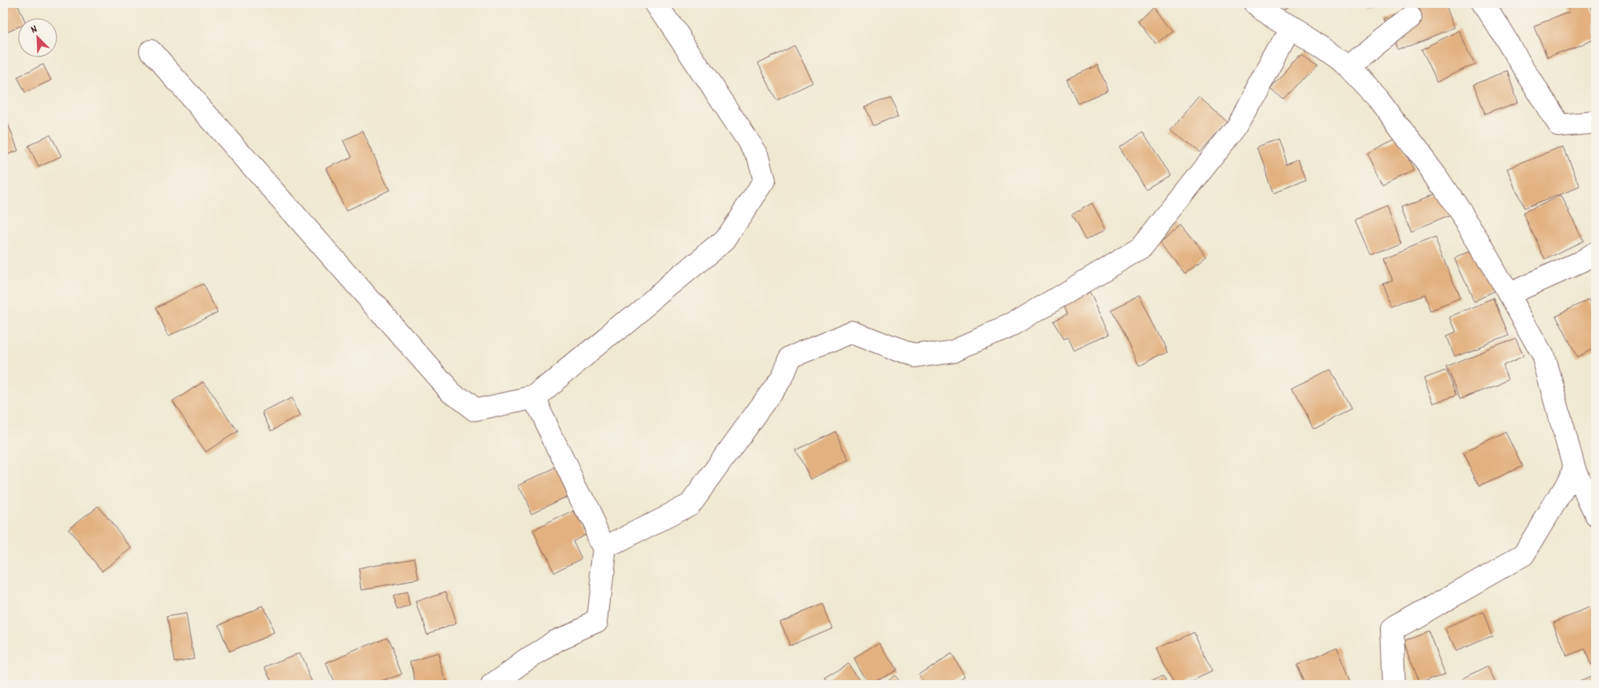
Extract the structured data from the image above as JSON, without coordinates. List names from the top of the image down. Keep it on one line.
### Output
{"north":"top left"}
